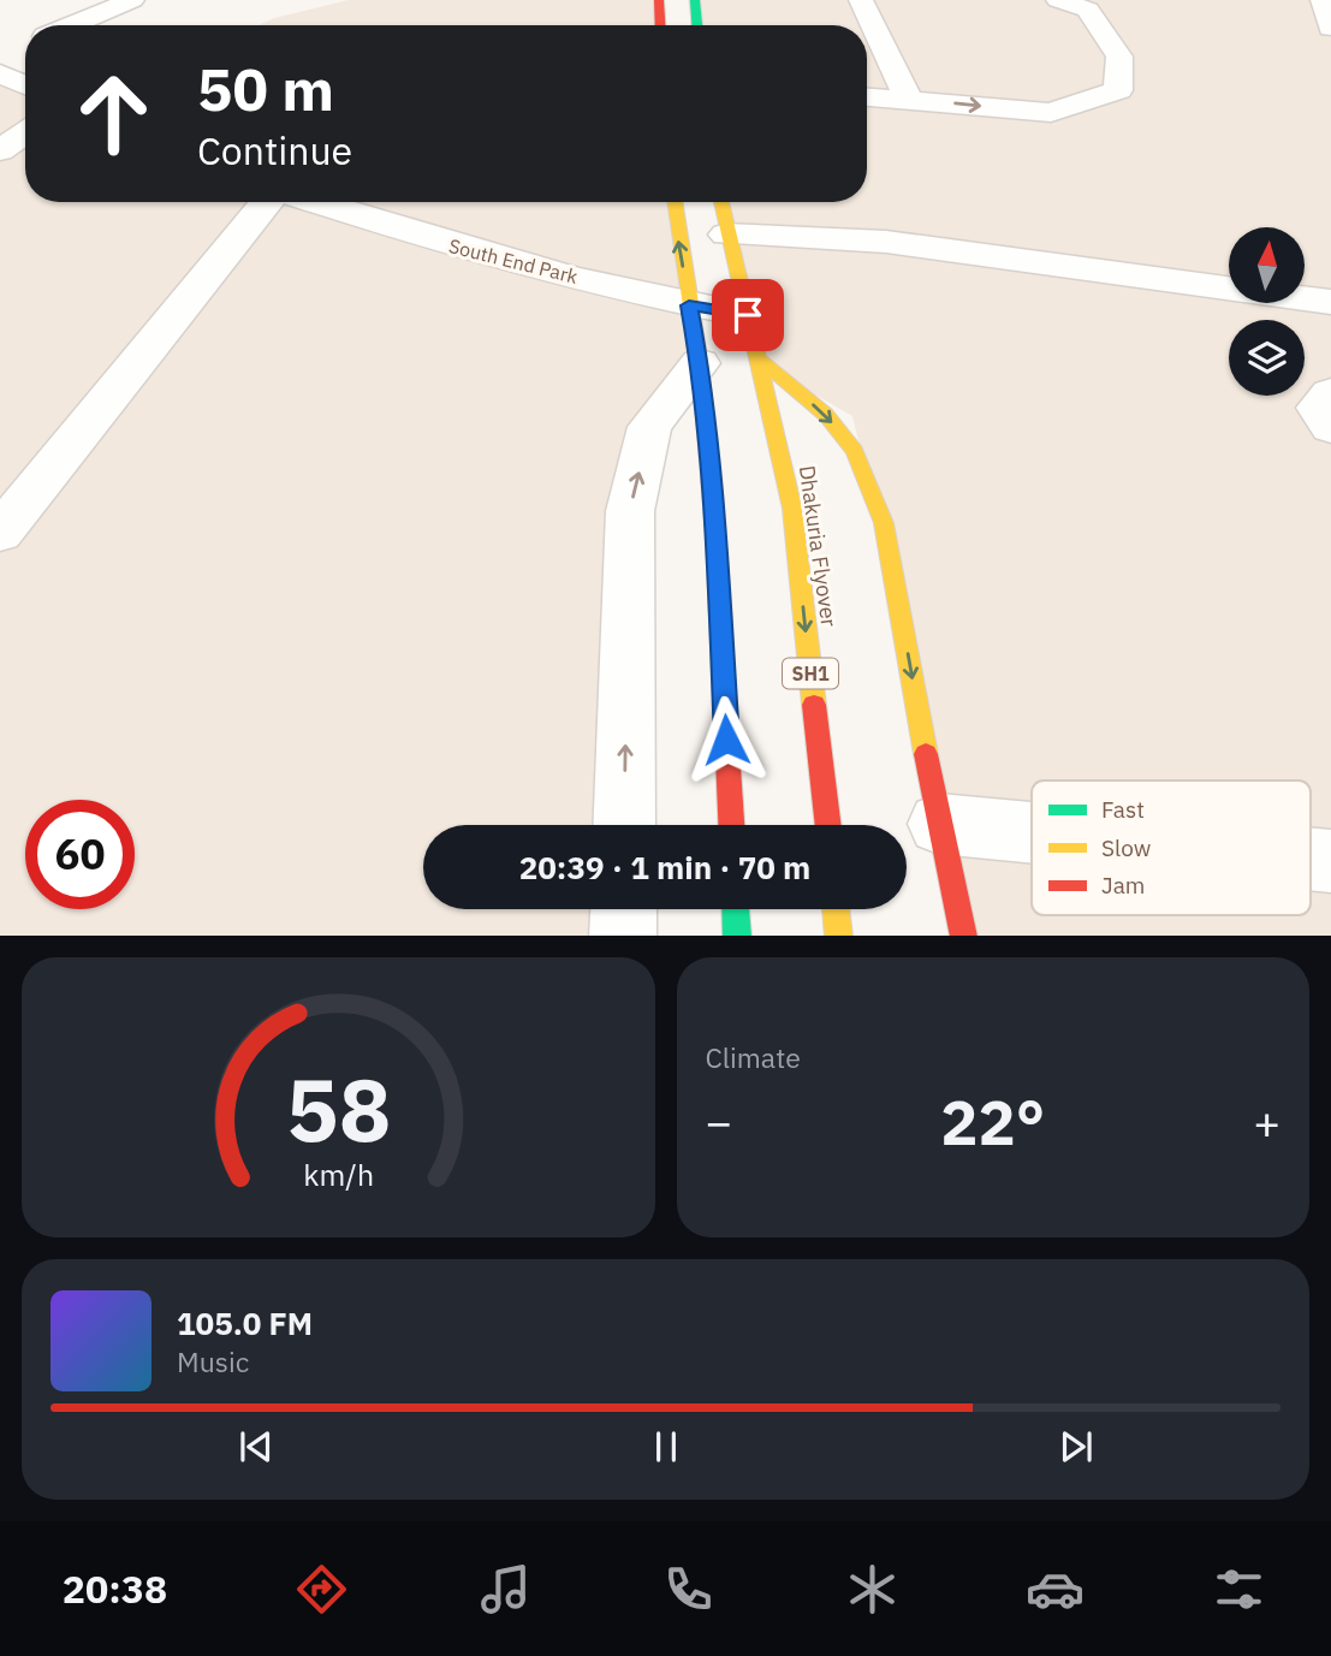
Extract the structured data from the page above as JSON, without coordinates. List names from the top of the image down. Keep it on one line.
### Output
{"streets":{"main road":["Dhakuria Flyover","SH1"],"street":["South End Park"]},"crossings":[["South End Park","SH1"],["Dhakuria Flyover","SH1"]],"legend":["Fast","Slow","Jam"],"north":"top","page":{"turn":["50 m","Continue"],"limit":"60","trip":"20:39 · 1 min · 70 m","tile":"Climate","heat":["−","22°","+"],"song":["105.0 FM","Music"],"tabs":"20:38","gauge":["58","km/h"]}}
